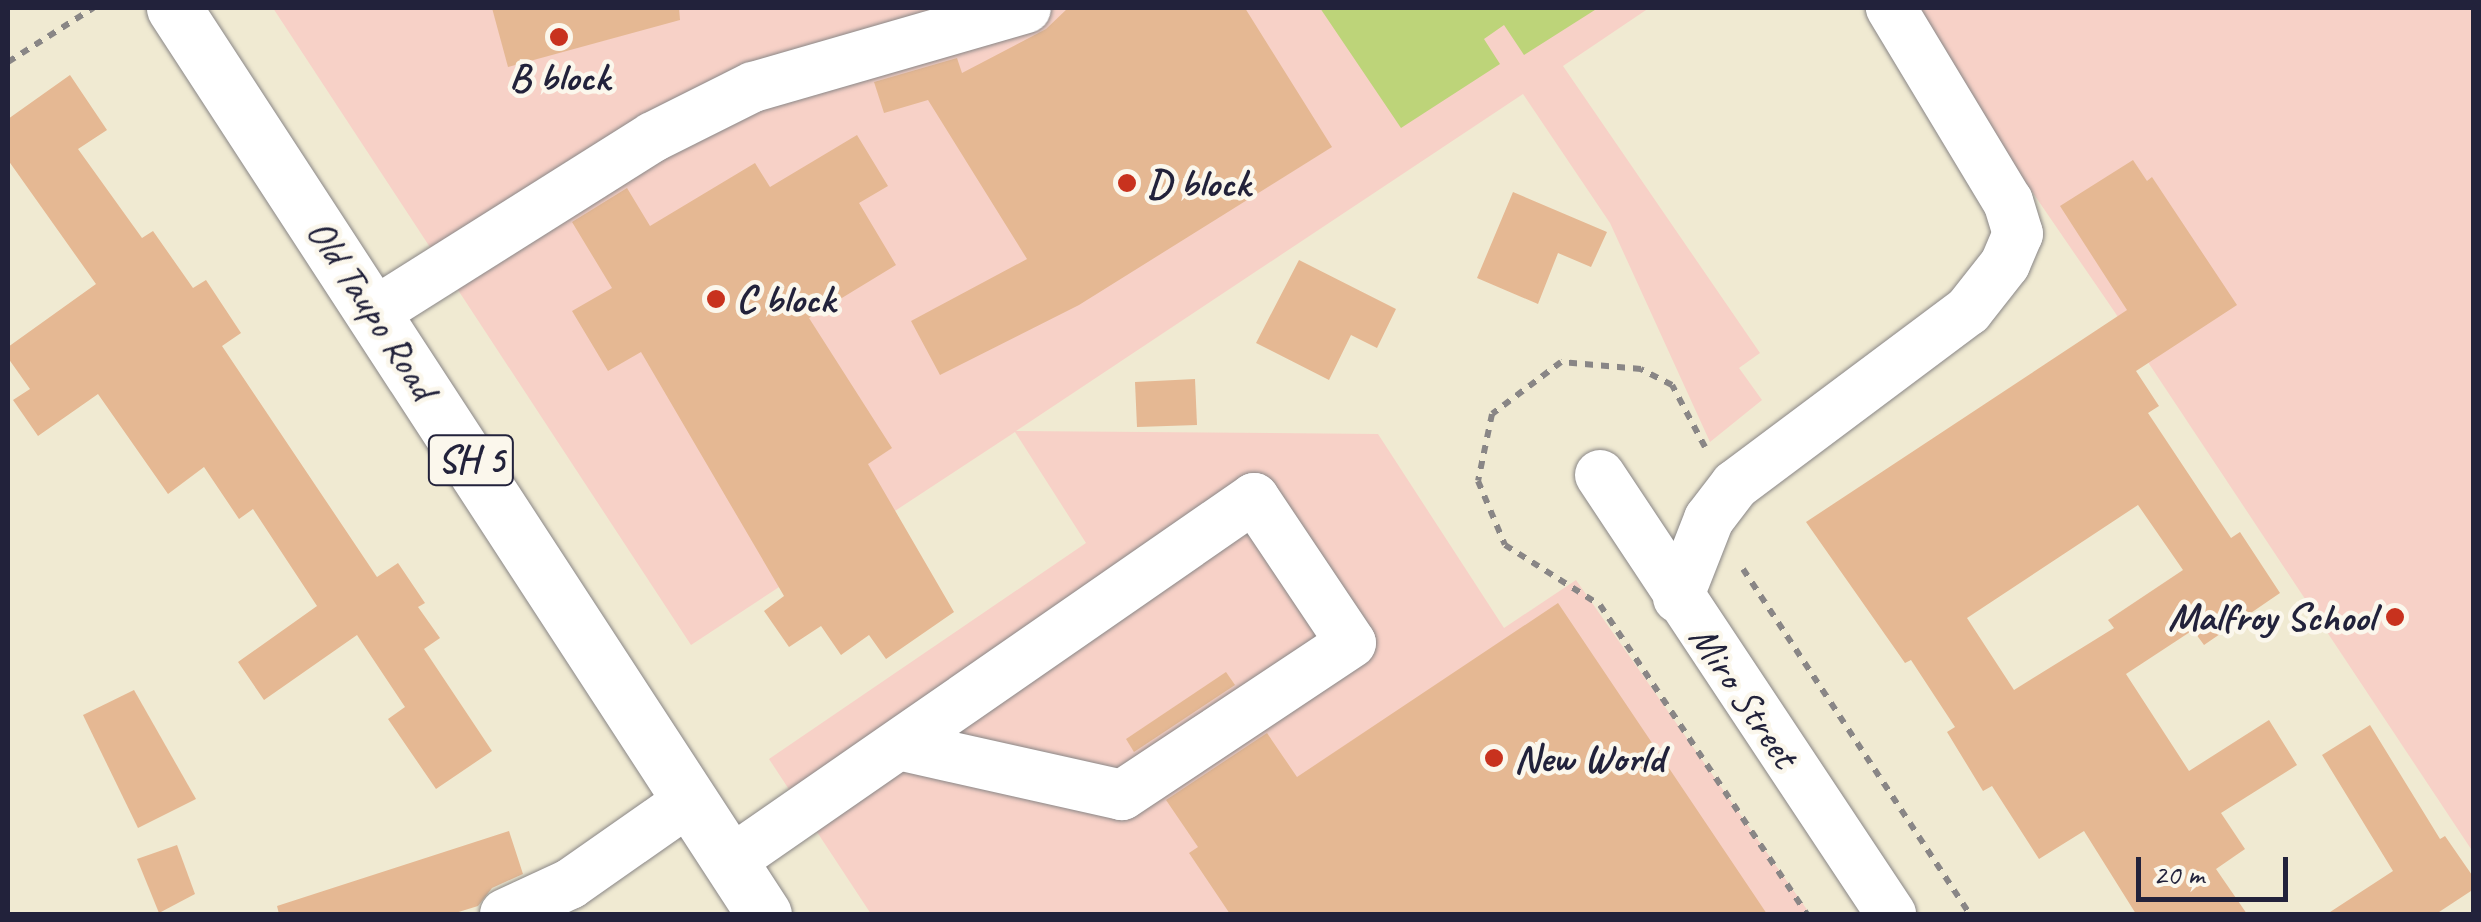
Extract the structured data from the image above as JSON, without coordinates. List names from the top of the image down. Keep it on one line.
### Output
{"streets":{"highway":["Old Taupo Road","SH 5"],"street":["Miro Street"]},"places":["B block","D block","C block","Malfroy School","New World"],"scale_bar":"20 m"}
